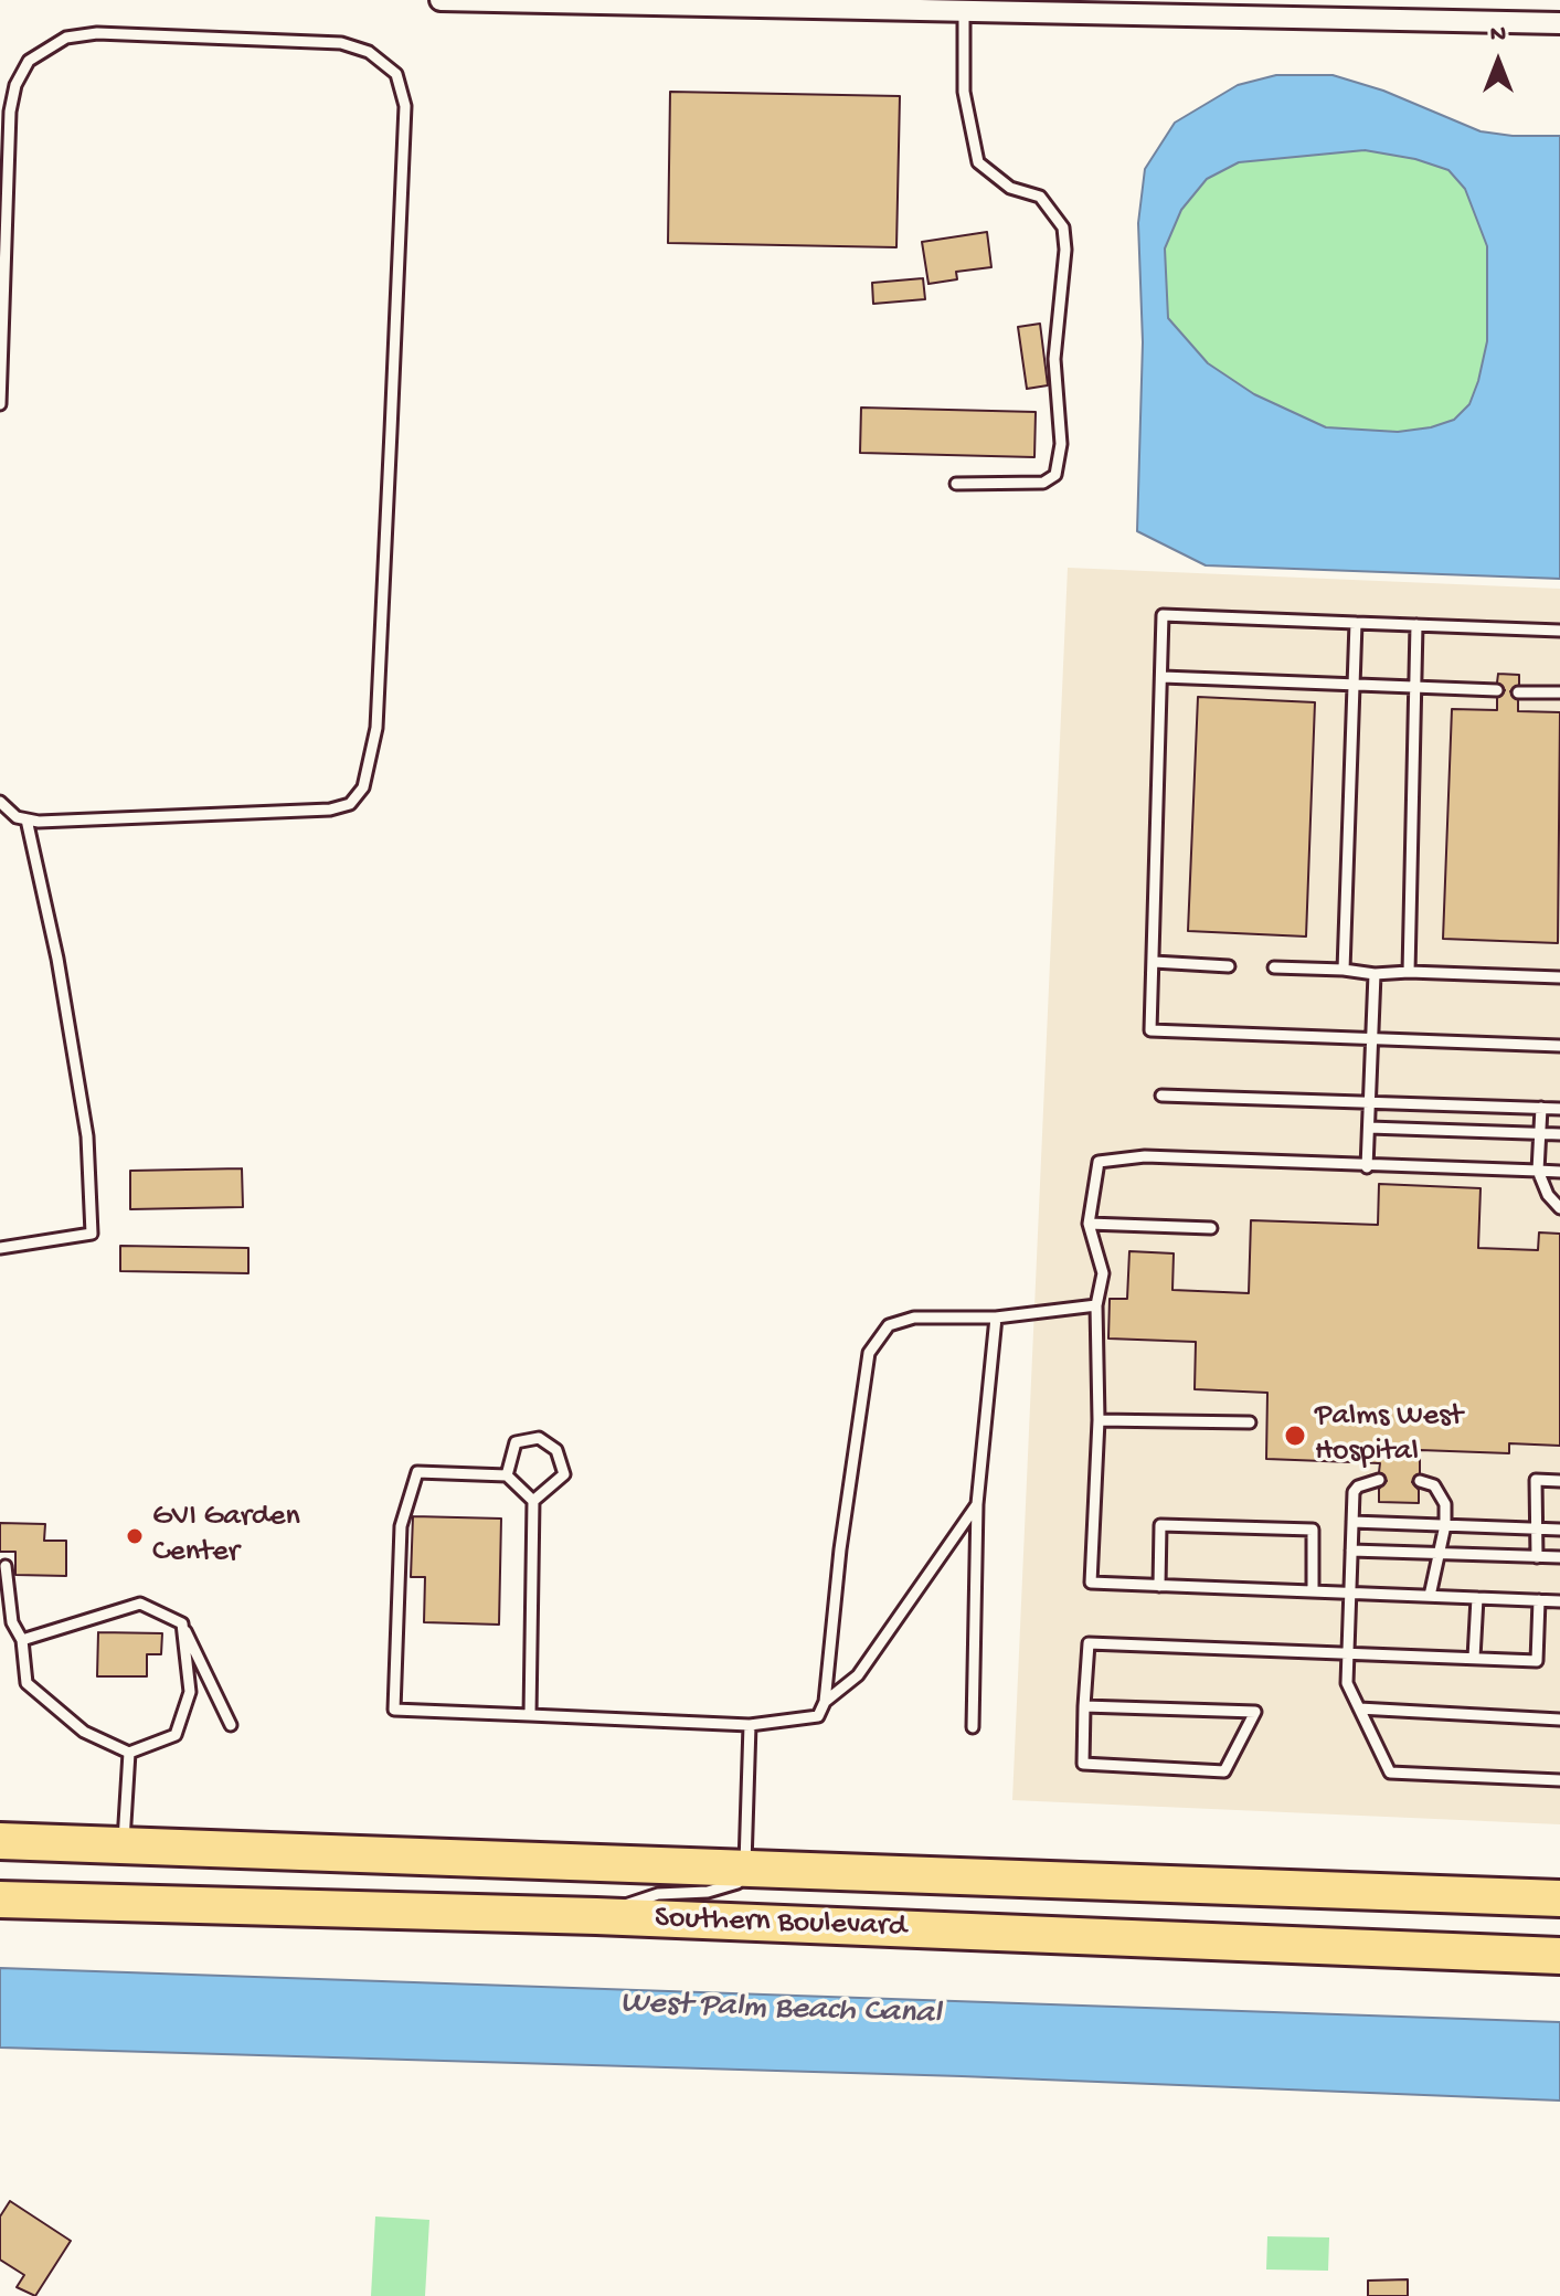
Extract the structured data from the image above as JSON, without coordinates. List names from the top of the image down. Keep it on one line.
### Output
{"streets":{"highway":["Southern Boulevard"]},"water":["West Palm Beach Canal"],"places":["Palms West Hospital","GVI Garden Center"],"north":"top"}
